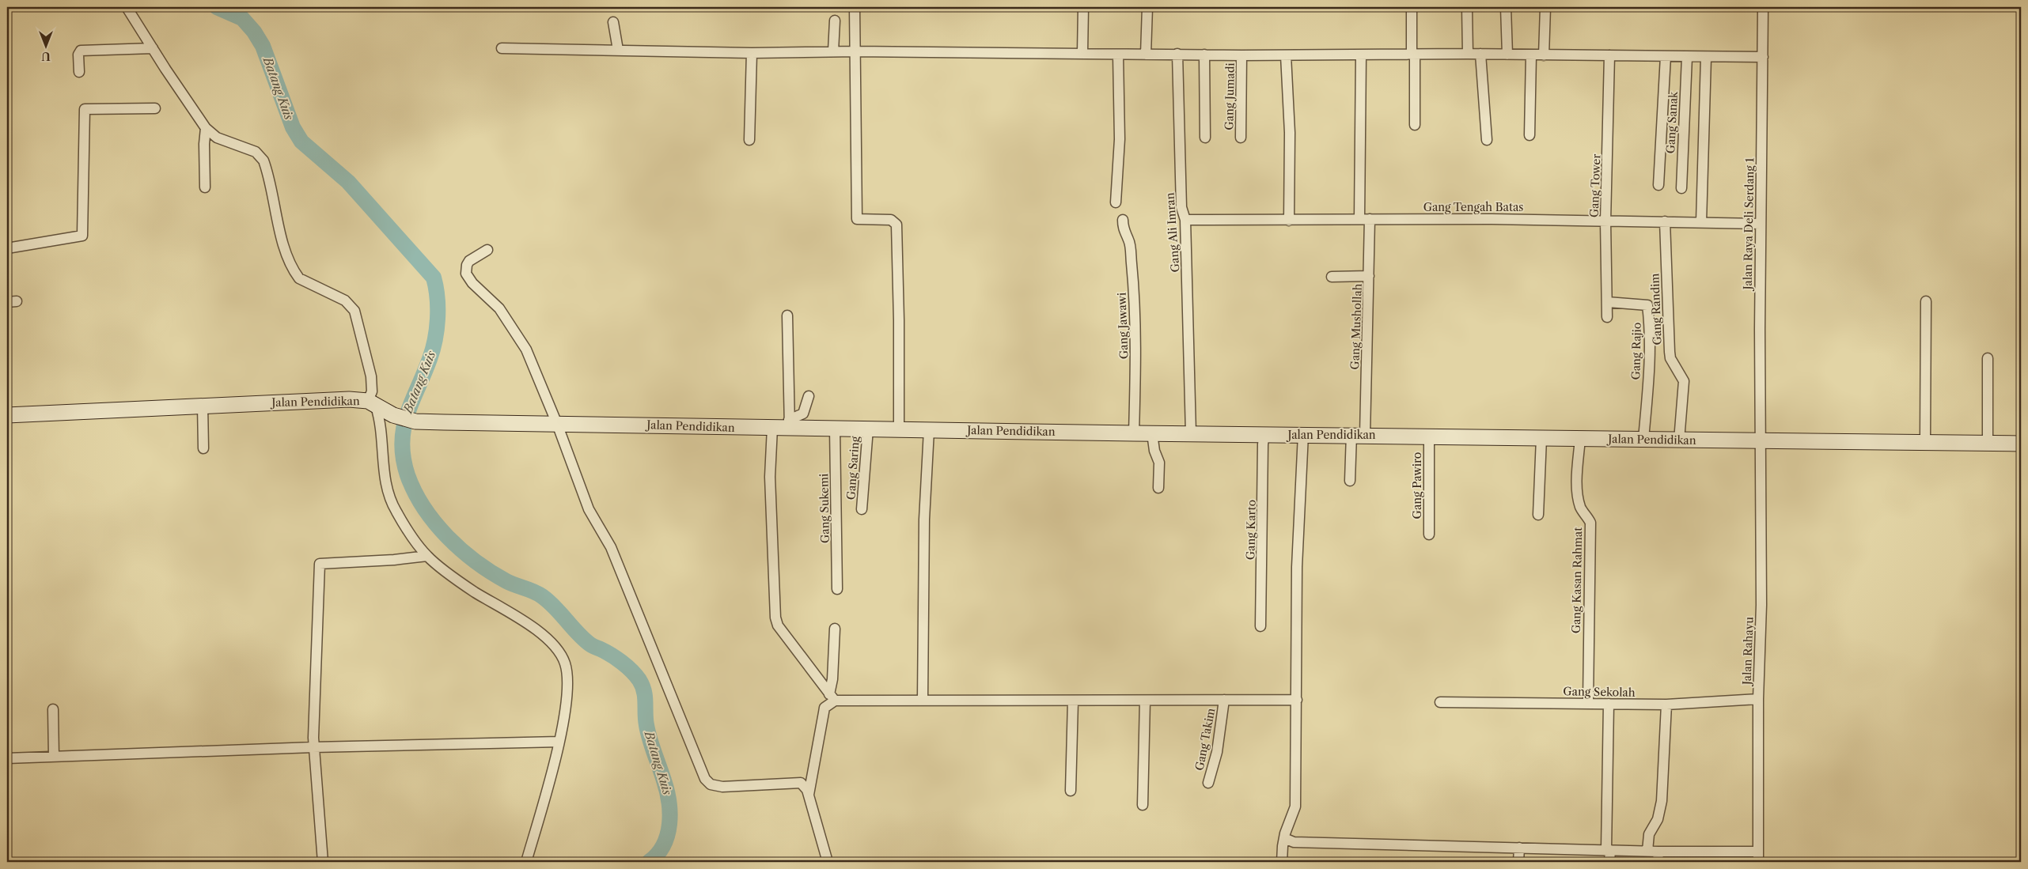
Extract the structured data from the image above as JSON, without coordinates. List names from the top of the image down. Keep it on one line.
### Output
{"streets":{"main road":["Jalan Pendidikan"],"street":["Gang Jumadi","Gang Sanak","Gang Tower","Gang Tengah Batas","Jalan Raya Deli Serdang 1","Gang Ali Imran","Gang Randim","Gang Jawawi","Gang Mushollah","Gang Rajio","Gang Saring","Gang Pawiro","Gang Sukemi","Gang Karto","Gang Kasan Rahmat","Jalan Rahayu","Gang Sekolah","Gang Takim"]},"crossings":[["Gang Tower","Gang Tengah Batas"],["Gang Tower","Gang Rajio"],["Gang Tengah Batas","Jalan Raya Deli Serdang 1"],["Gang Tengah Batas","Gang Ali Imran"],["Gang Tengah Batas","Gang Randim"],["Gang Tengah Batas","Gang Mushollah"],["Jalan Raya Deli Serdang 1","Jalan Pendidikan"],["Jalan Raya Deli Serdang 1","Jalan Rahayu"],["Gang Ali Imran","Jalan Pendidikan"],["Gang Randim","Jalan Pendidikan"],["Gang Jawawi","Jalan Pendidikan"],["Gang Mushollah","Jalan Pendidikan"],["Gang Rajio","Jalan Pendidikan"],["Jalan Pendidikan","Gang Saring"],["Jalan Pendidikan","Gang Pawiro"],["Jalan Pendidikan","Gang Sukemi"],["Jalan Pendidikan","Gang Karto"],["Jalan Pendidikan","Gang Kasan Rahmat"],["Jalan Pendidikan","Jalan Rahayu"],["Gang Kasan Rahmat","Gang Sekolah"],["Jalan Rahayu","Gang Sekolah"]],"water":["Batang Kuis"],"north":"bottom"}
